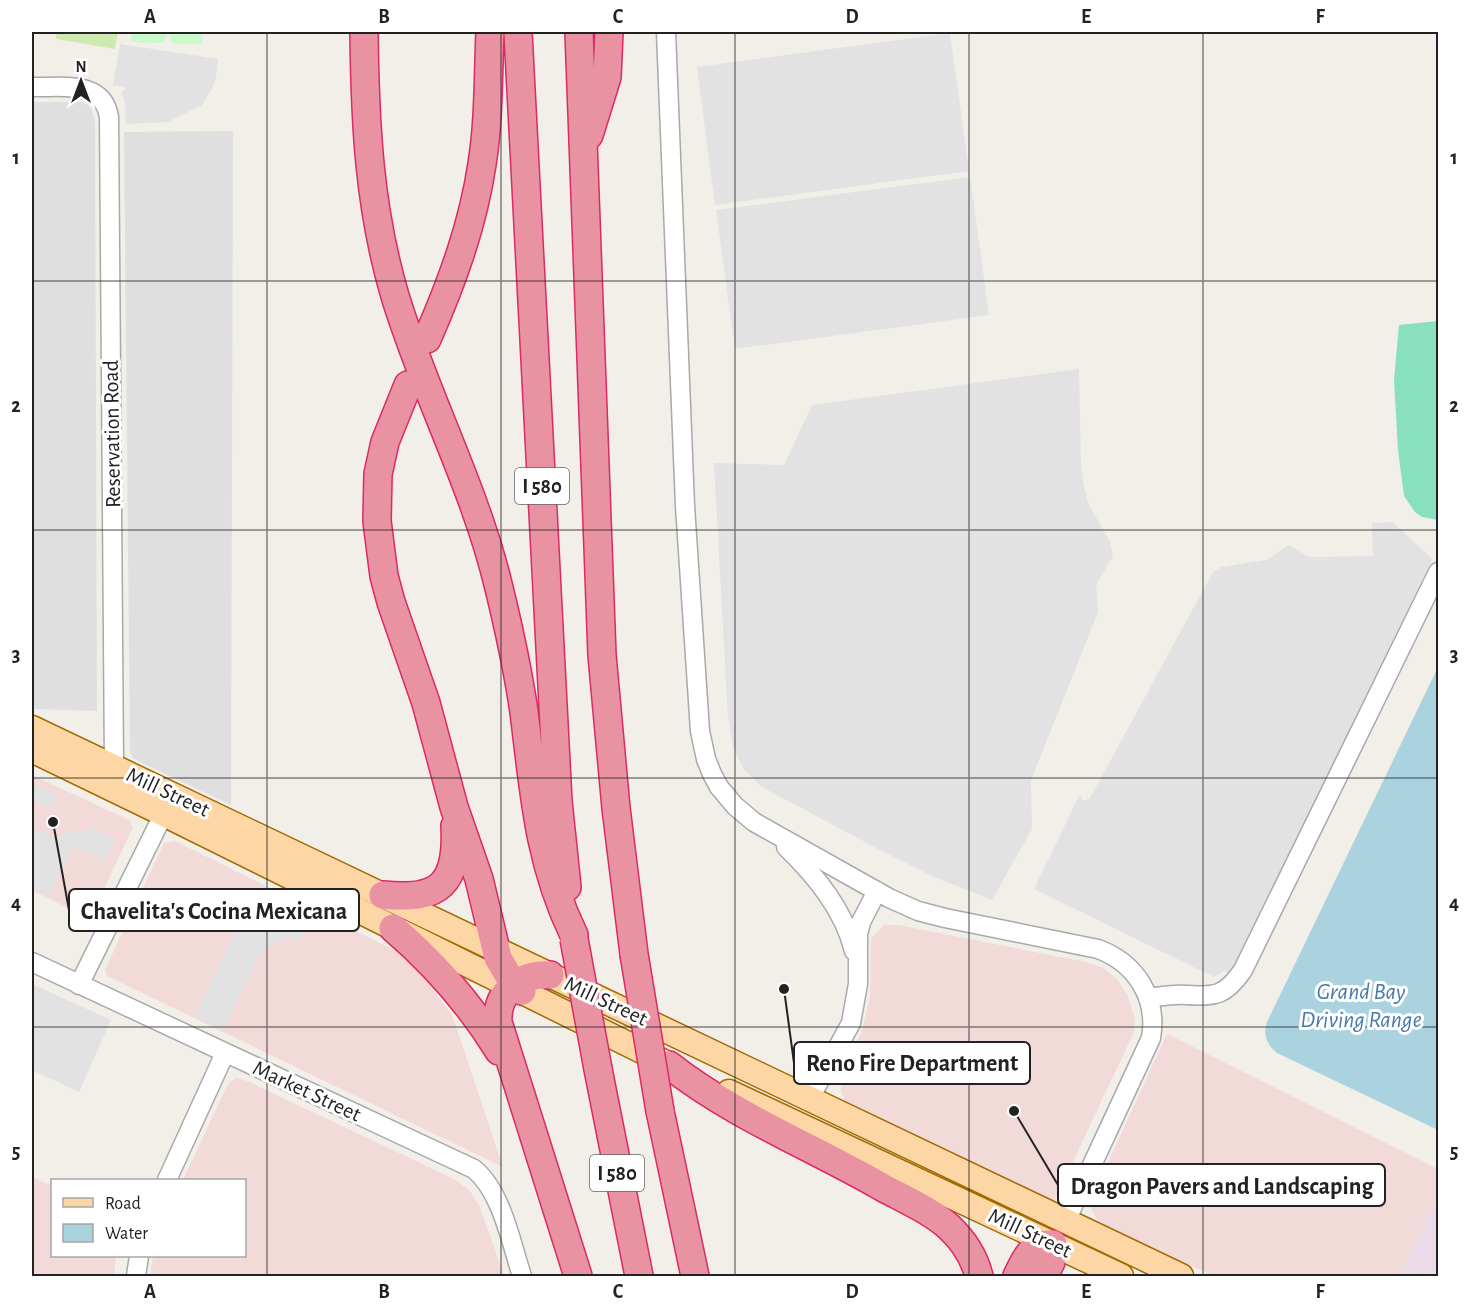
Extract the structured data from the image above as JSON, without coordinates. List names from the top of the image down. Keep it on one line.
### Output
{"streets":{"highway":["I 580"],"main road":["Mill Street"],"street":["Reservation Road","Market Street"]},"crossings":[["Reservation Road","Mill Street"]],"water":["Grand Bay Driving Range"],"places":["Chavelita's Cocina Mexicana","Reno Fire Department","Dragon Pavers and Landscaping"],"legend":["Road","Water"],"north":"top","grid":{"columns":["A","B","C","D","E","F"],"rows":["1","2","3","4","5"]}}
